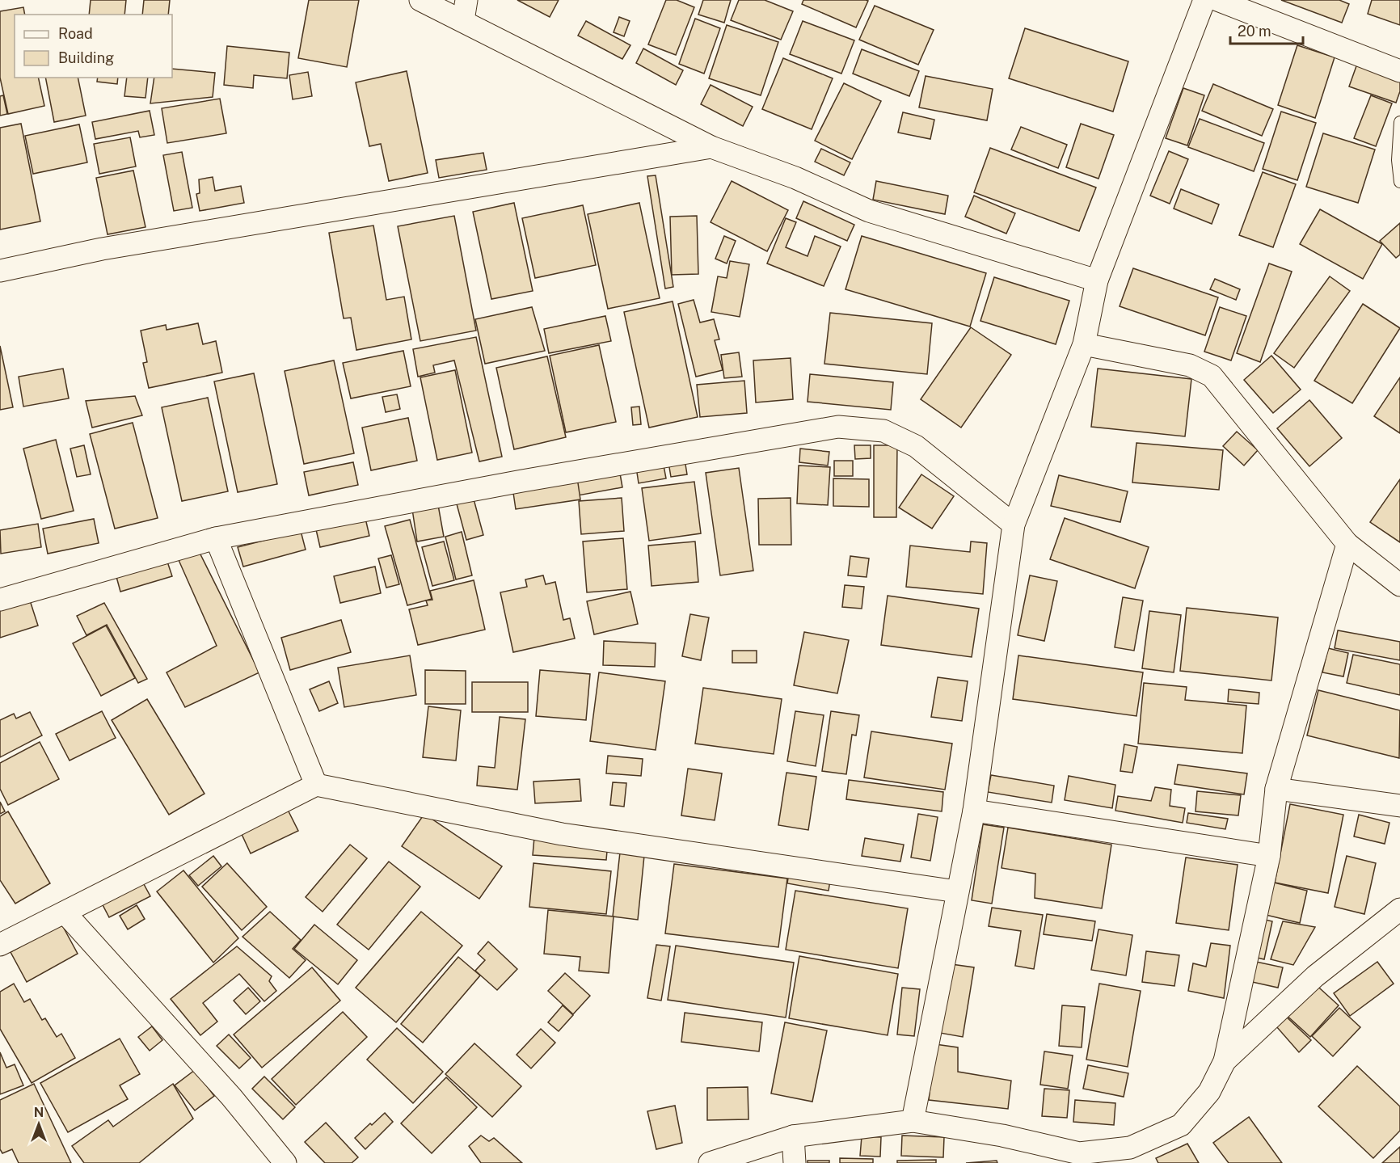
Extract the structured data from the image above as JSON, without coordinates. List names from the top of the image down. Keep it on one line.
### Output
{"legend":["Road","Building"],"scale_bar":"20 m","north":"top"}
